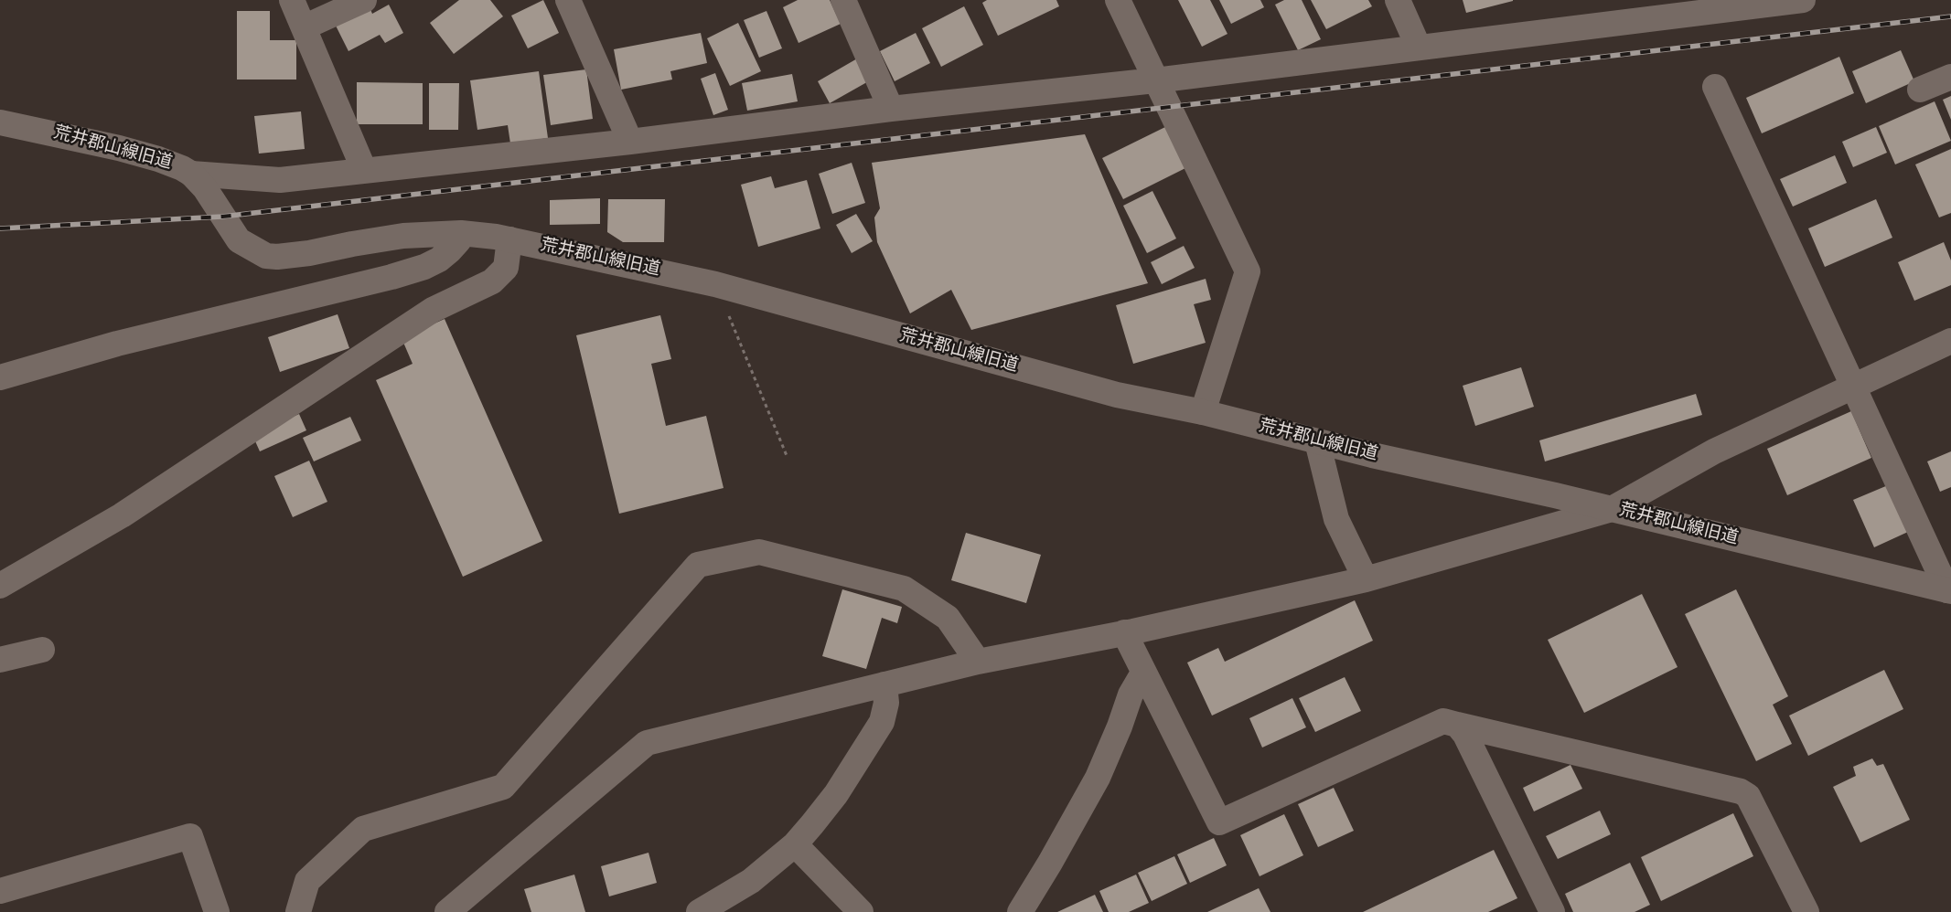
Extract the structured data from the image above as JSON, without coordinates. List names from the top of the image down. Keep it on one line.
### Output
{"streets":{"street":["荒井郡山線旧道"]}}
